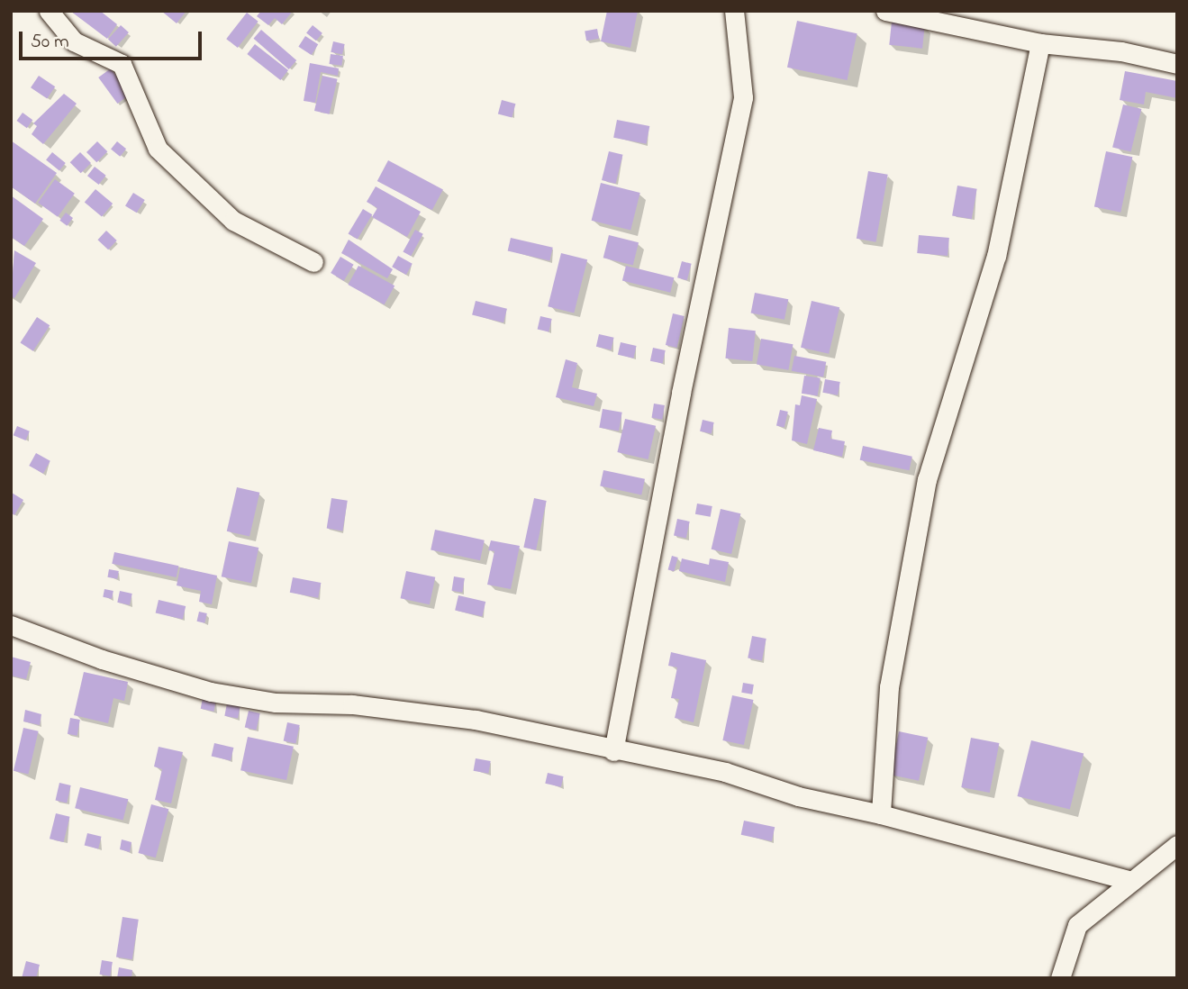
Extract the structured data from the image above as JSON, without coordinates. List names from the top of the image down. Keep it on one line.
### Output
{"scale_bar":"50 m"}
